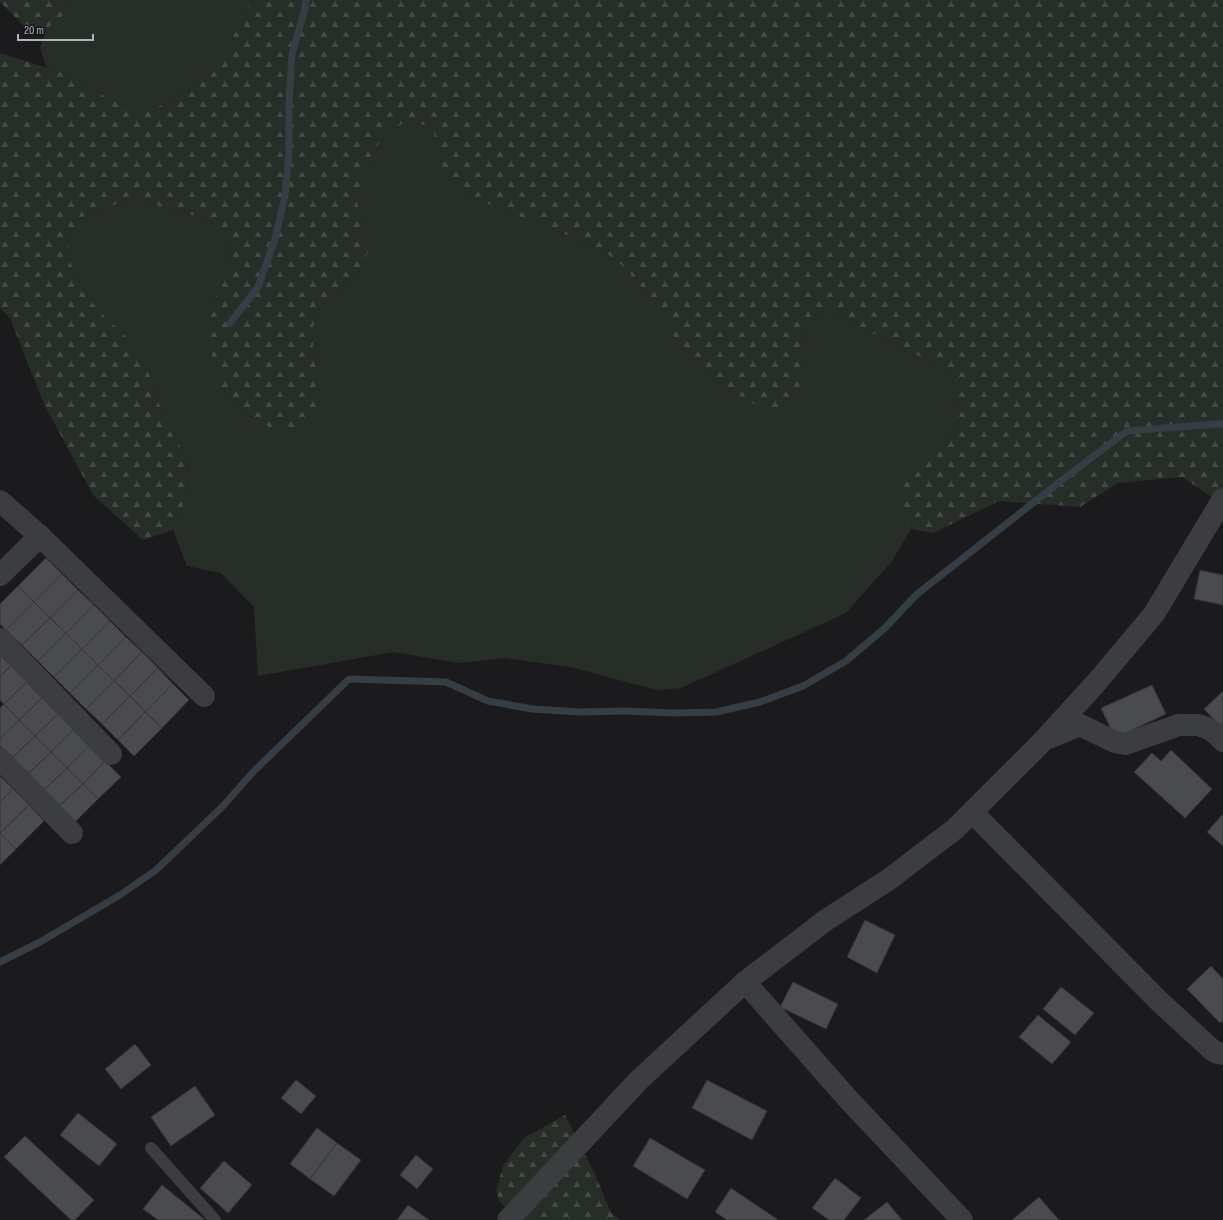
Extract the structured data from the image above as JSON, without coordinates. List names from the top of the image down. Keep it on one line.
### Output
{"scale_bar":"20 m"}
